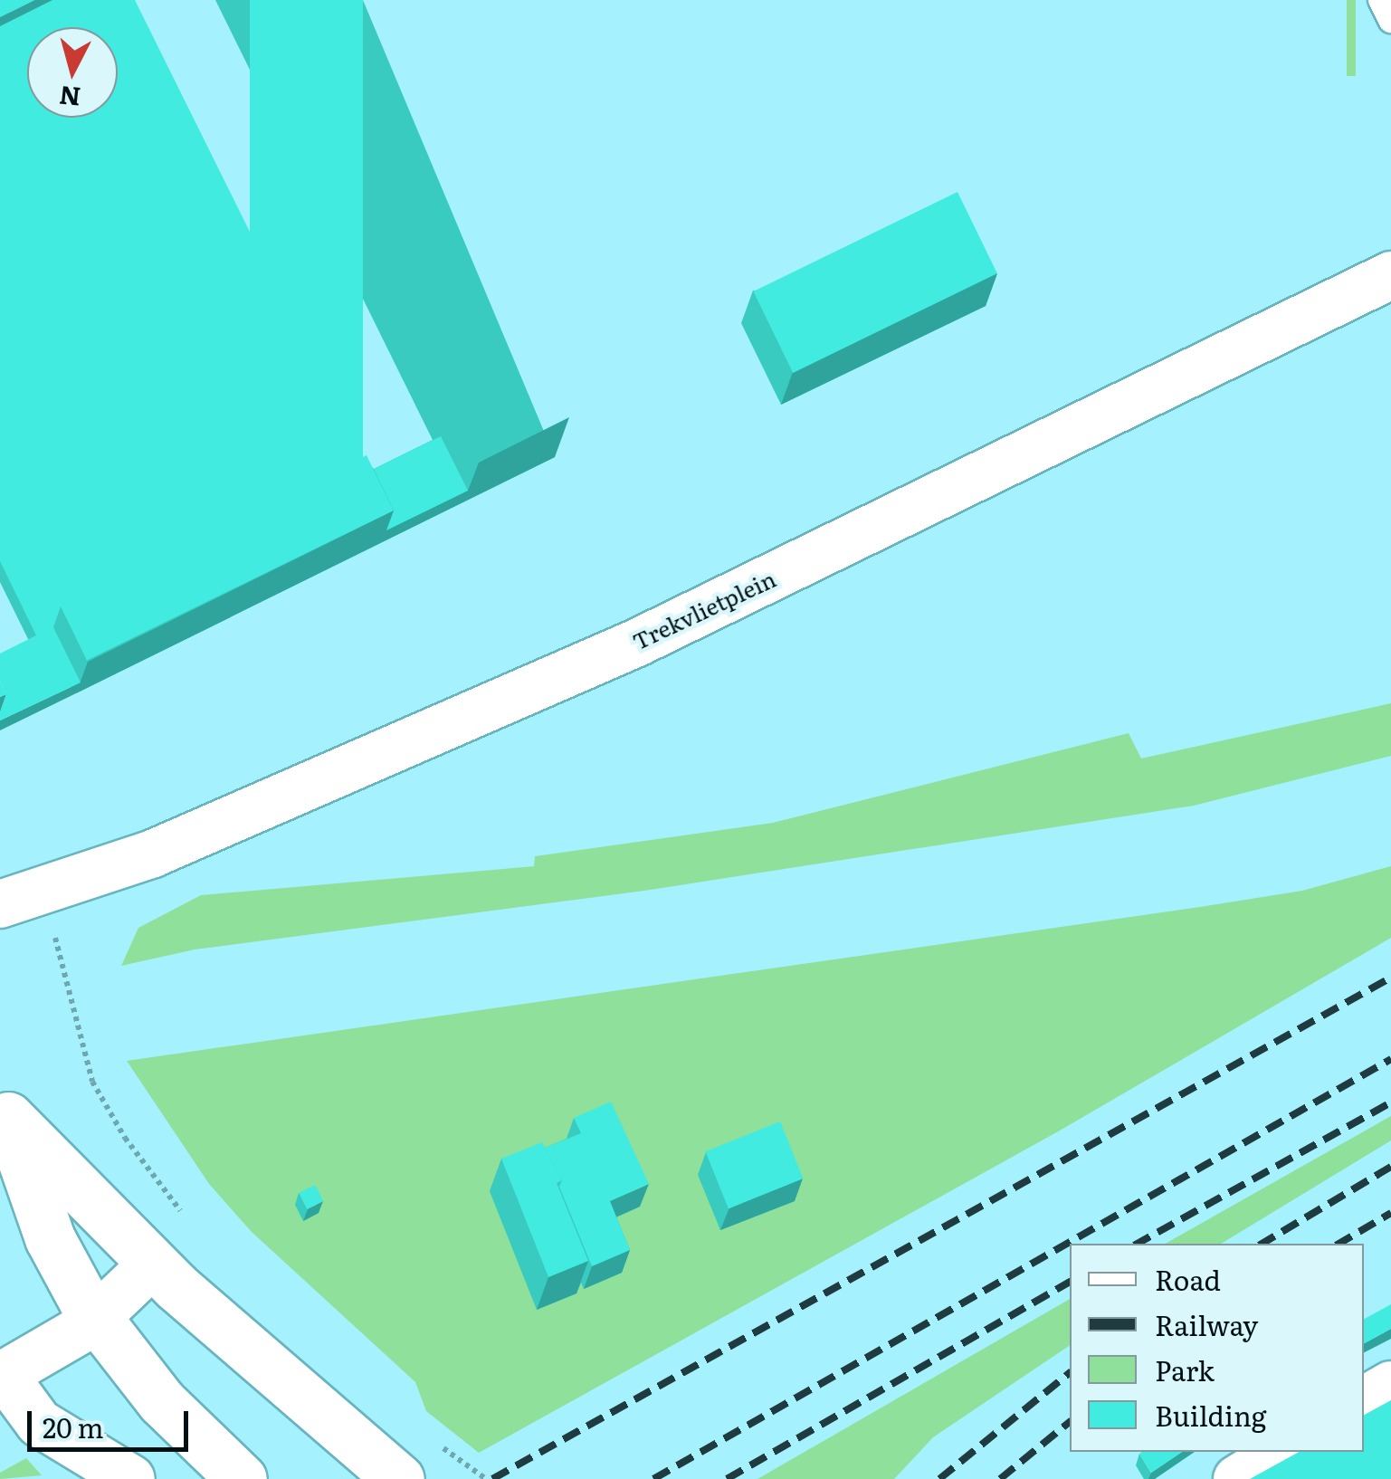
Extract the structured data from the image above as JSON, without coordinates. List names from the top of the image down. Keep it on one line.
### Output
{"streets":{"street":["Trekvlietplein"]},"legend":["Road","Railway","Park","Building"],"scale_bar":"20 m","north":"bottom"}
